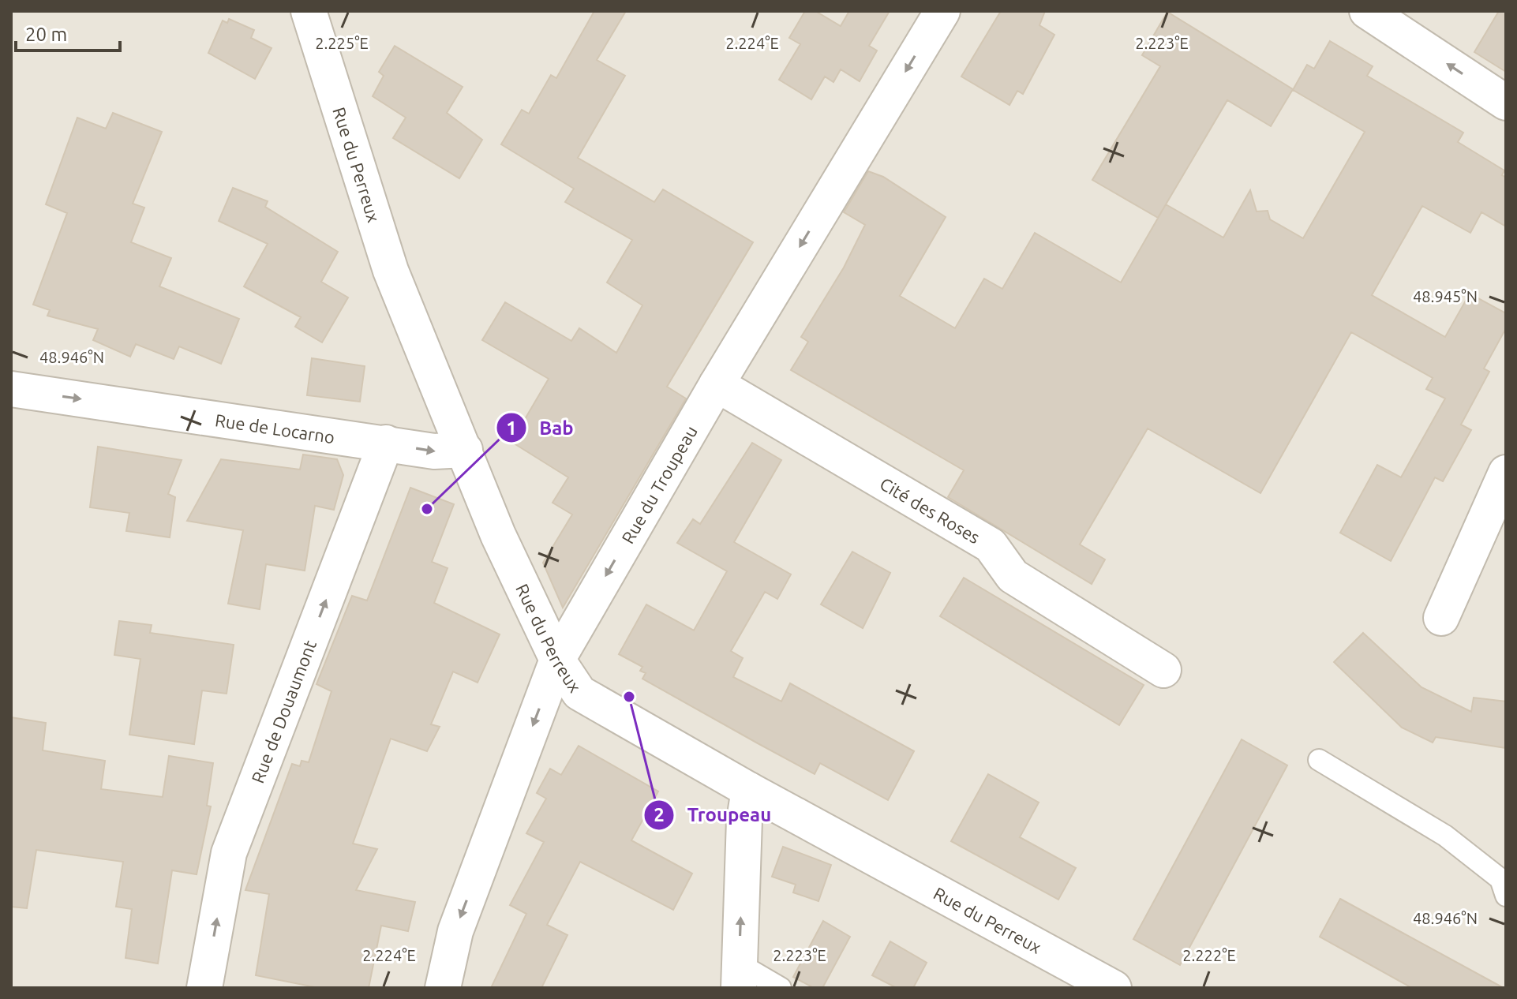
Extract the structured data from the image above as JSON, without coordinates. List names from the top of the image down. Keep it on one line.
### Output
{"streets":{"street":["Rue du Perreux","Rue de Locarno","Rue du Troupeau","Cité des Roses","Rue de Douaumont"]},"crossings":[["Rue du Perreux","Rue de Locarno"],["Rue du Perreux","Rue du Troupeau"],["Rue de Locarno","Rue de Douaumont"],["Rue du Troupeau","Cité des Roses"]],"one_way":["Rue de Locarno","Rue du Troupeau","Rue de Douaumont"],"places":["Bab","Troupeau"],"scale_bar":"20 m","coordinates":["2.224°E","2.225°E","2.223°E","48.945°N","48.946°N","2.222°E"]}
